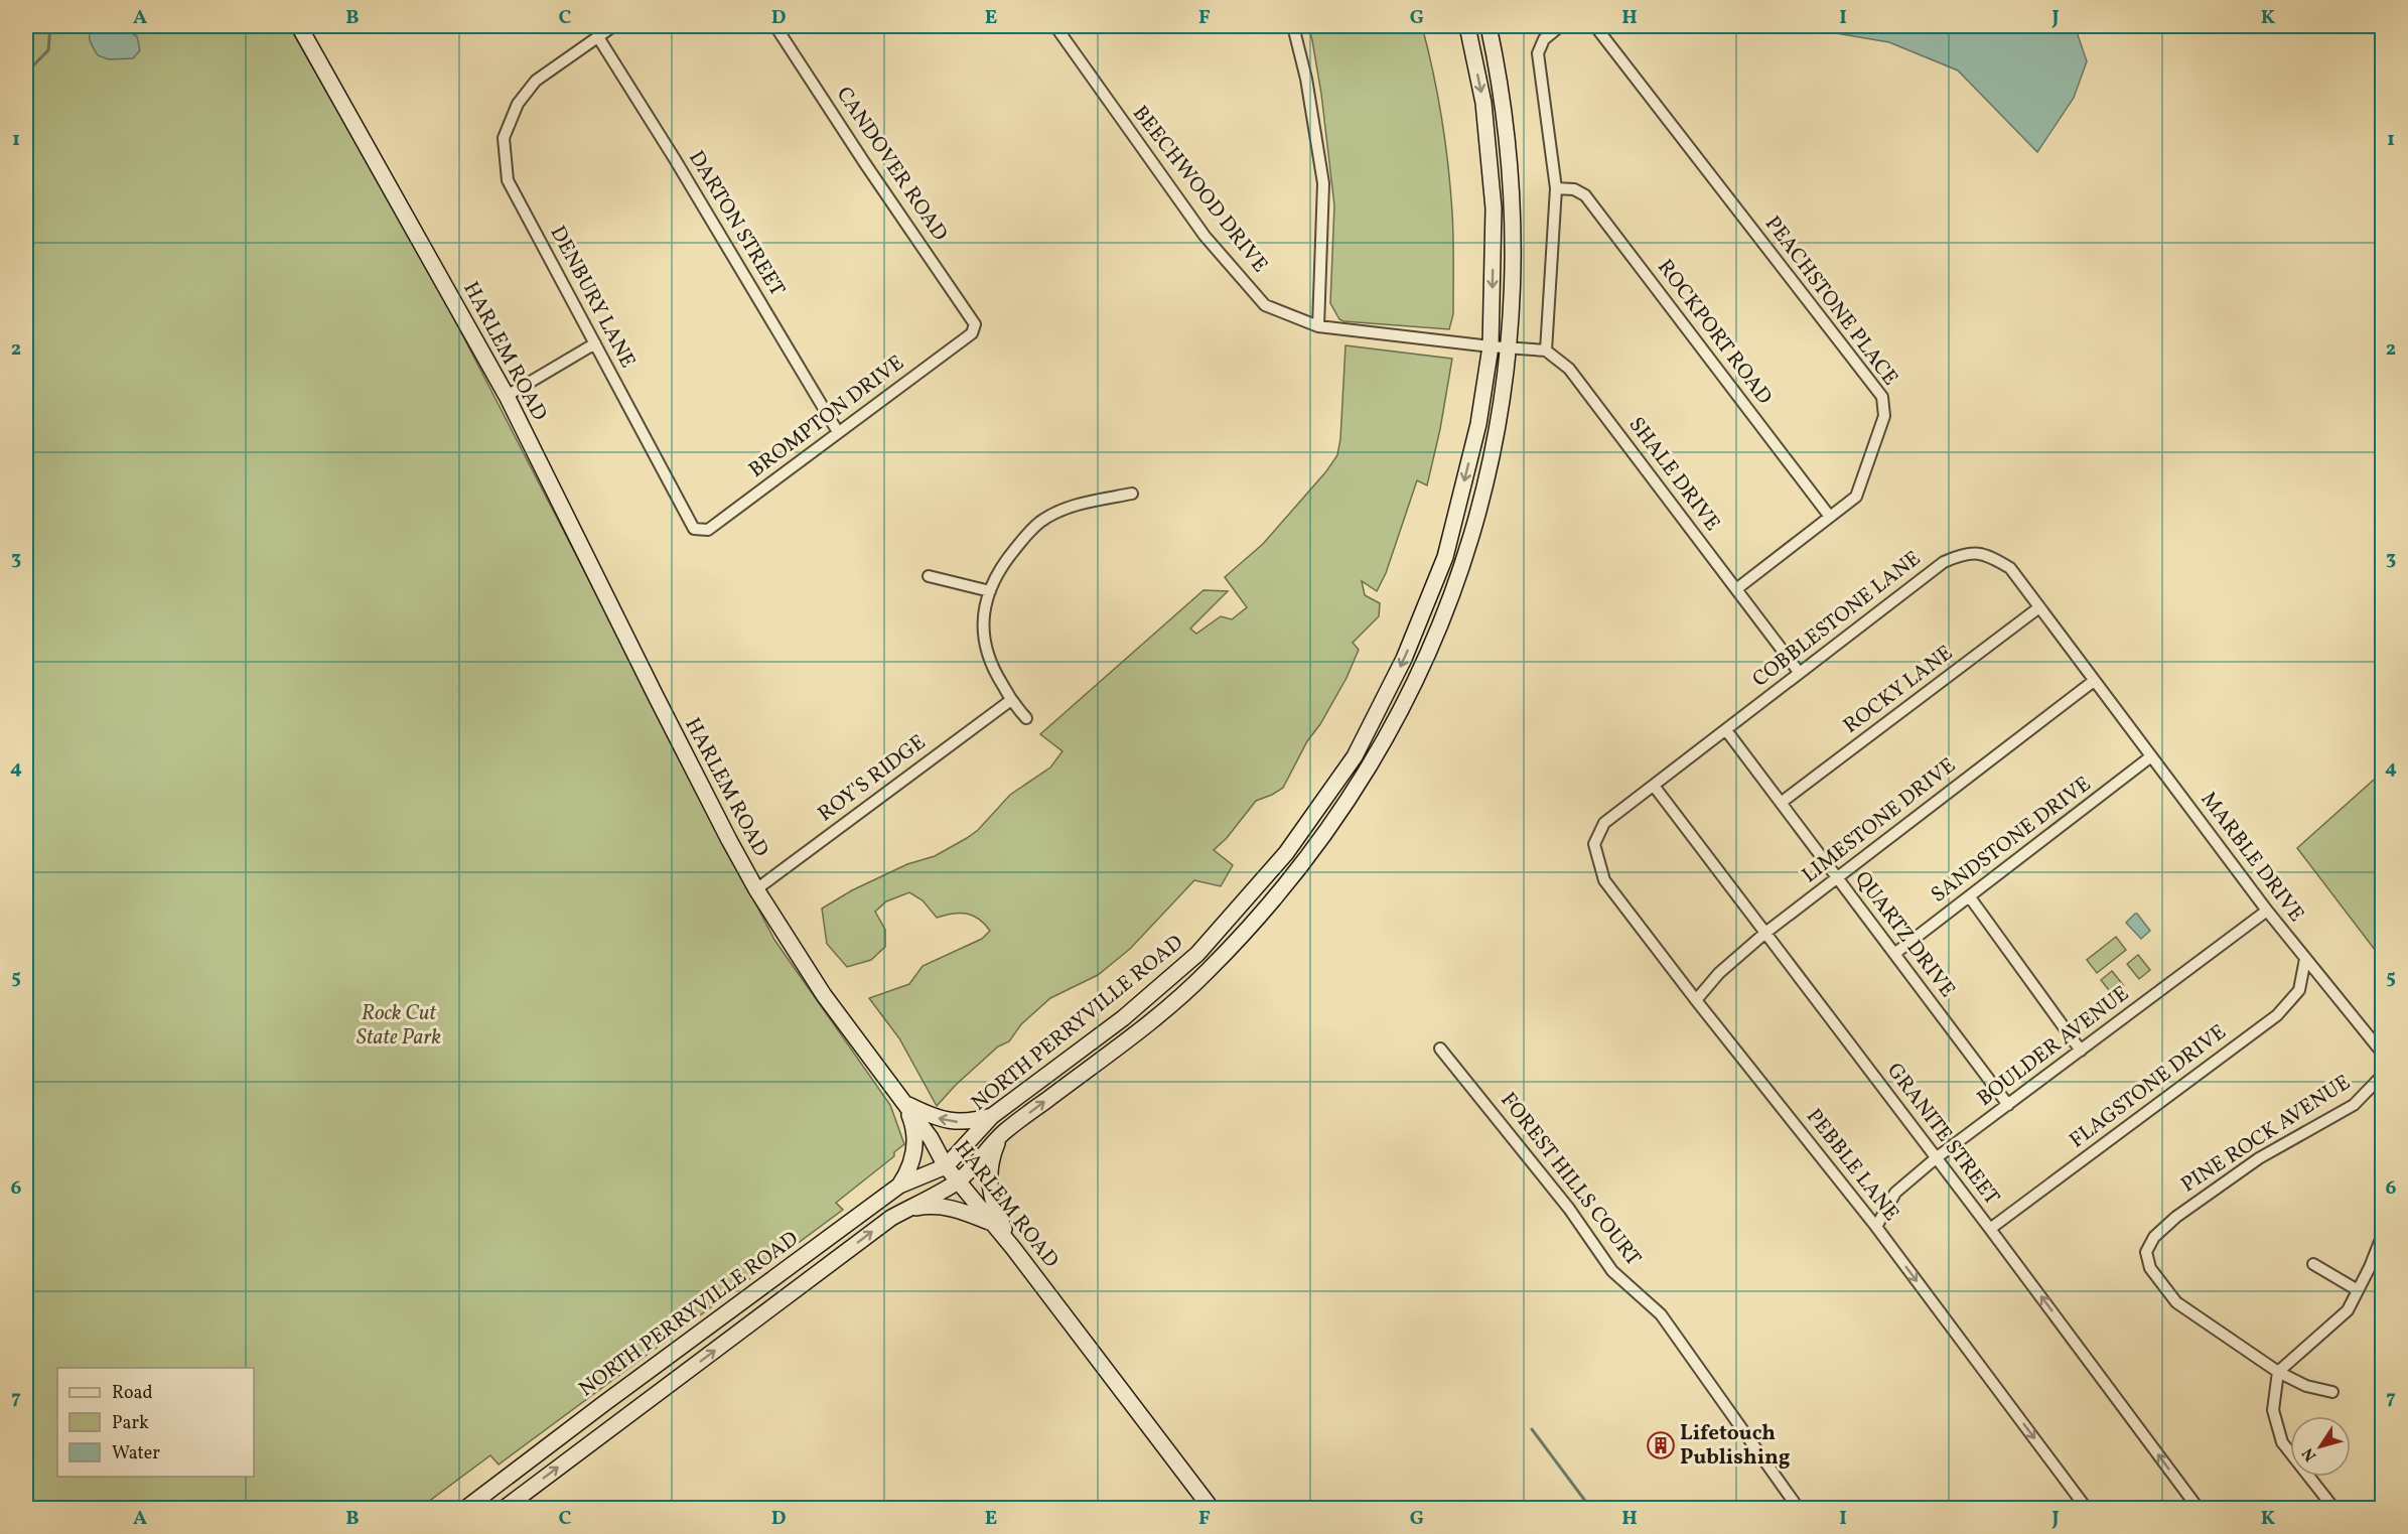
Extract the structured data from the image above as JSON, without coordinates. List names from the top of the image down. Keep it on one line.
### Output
{"streets":{"main road":["HARLEM ROAD","NORTH PERRYVILLE ROAD"],"street":["CANDOVER ROAD","BEECHWOOD DRIVE","DARTON STREET","DENBURY LANE","PEACHSTONE PLACE","ROCKPORT ROAD","BROMPTON DRIVE","SHALE DRIVE","COBBLESTONE LANE","ROCKY LANE","ROY'S RIDGE","LIMESTONE DRIVE","SANDSTONE DRIVE","MARBLE DRIVE","QUARTZ DRIVE","BOULDER AVENUE","FLAGSTONE DRIVE","GRANITE STREET","PINE ROCK AVENUE","PEBBLE LANE","FOREST HILLS COURT"]},"crossings":[["CANDOVER ROAD","BROMPTON DRIVE"],["BEECHWOOD DRIVE","NORTH PERRYVILLE ROAD"],["DARTON STREET","DENBURY LANE"],["DARTON STREET","BROMPTON DRIVE"],["DENBURY LANE","BROMPTON DRIVE"],["PEACHSTONE PLACE","ROCKPORT ROAD"],["PEACHSTONE PLACE","SHALE DRIVE"],["HARLEM ROAD","ROY'S RIDGE"],["HARLEM ROAD","NORTH PERRYVILLE ROAD"],["SHALE DRIVE","COBBLESTONE LANE"],["COBBLESTONE LANE","ROCKY LANE"],["COBBLESTONE LANE","LIMESTONE DRIVE"],["COBBLESTONE LANE","MARBLE DRIVE"],["COBBLESTONE LANE","QUARTZ DRIVE"],["COBBLESTONE LANE","GRANITE STREET"],["COBBLESTONE LANE","PEBBLE LANE"],["ROCKY LANE","QUARTZ DRIVE"],["LIMESTONE DRIVE","MARBLE DRIVE"],["LIMESTONE DRIVE","QUARTZ DRIVE"],["LIMESTONE DRIVE","GRANITE STREET"],["LIMESTONE DRIVE","PEBBLE LANE"],["SANDSTONE DRIVE","MARBLE DRIVE"],["SANDSTONE DRIVE","QUARTZ DRIVE"],["MARBLE DRIVE","BOULDER AVENUE"],["MARBLE DRIVE","FLAGSTONE DRIVE"],["QUARTZ DRIVE","BOULDER AVENUE"],["BOULDER AVENUE","GRANITE STREET"],["BOULDER AVENUE","PEBBLE LANE"],["FLAGSTONE DRIVE","GRANITE STREET"]],"one_way":["GRANITE STREET","PEBBLE LANE"],"parks":["Rock Cut State Park"],"places":{"building":["Lifetouch Publishing"]},"legend":["Road","Park","Water"],"north":"bottom left","grid":{"columns":["A","B","C","D","E","F","G","H","I","J","K"],"rows":["1","2","3","4","5","6","7"]}}
